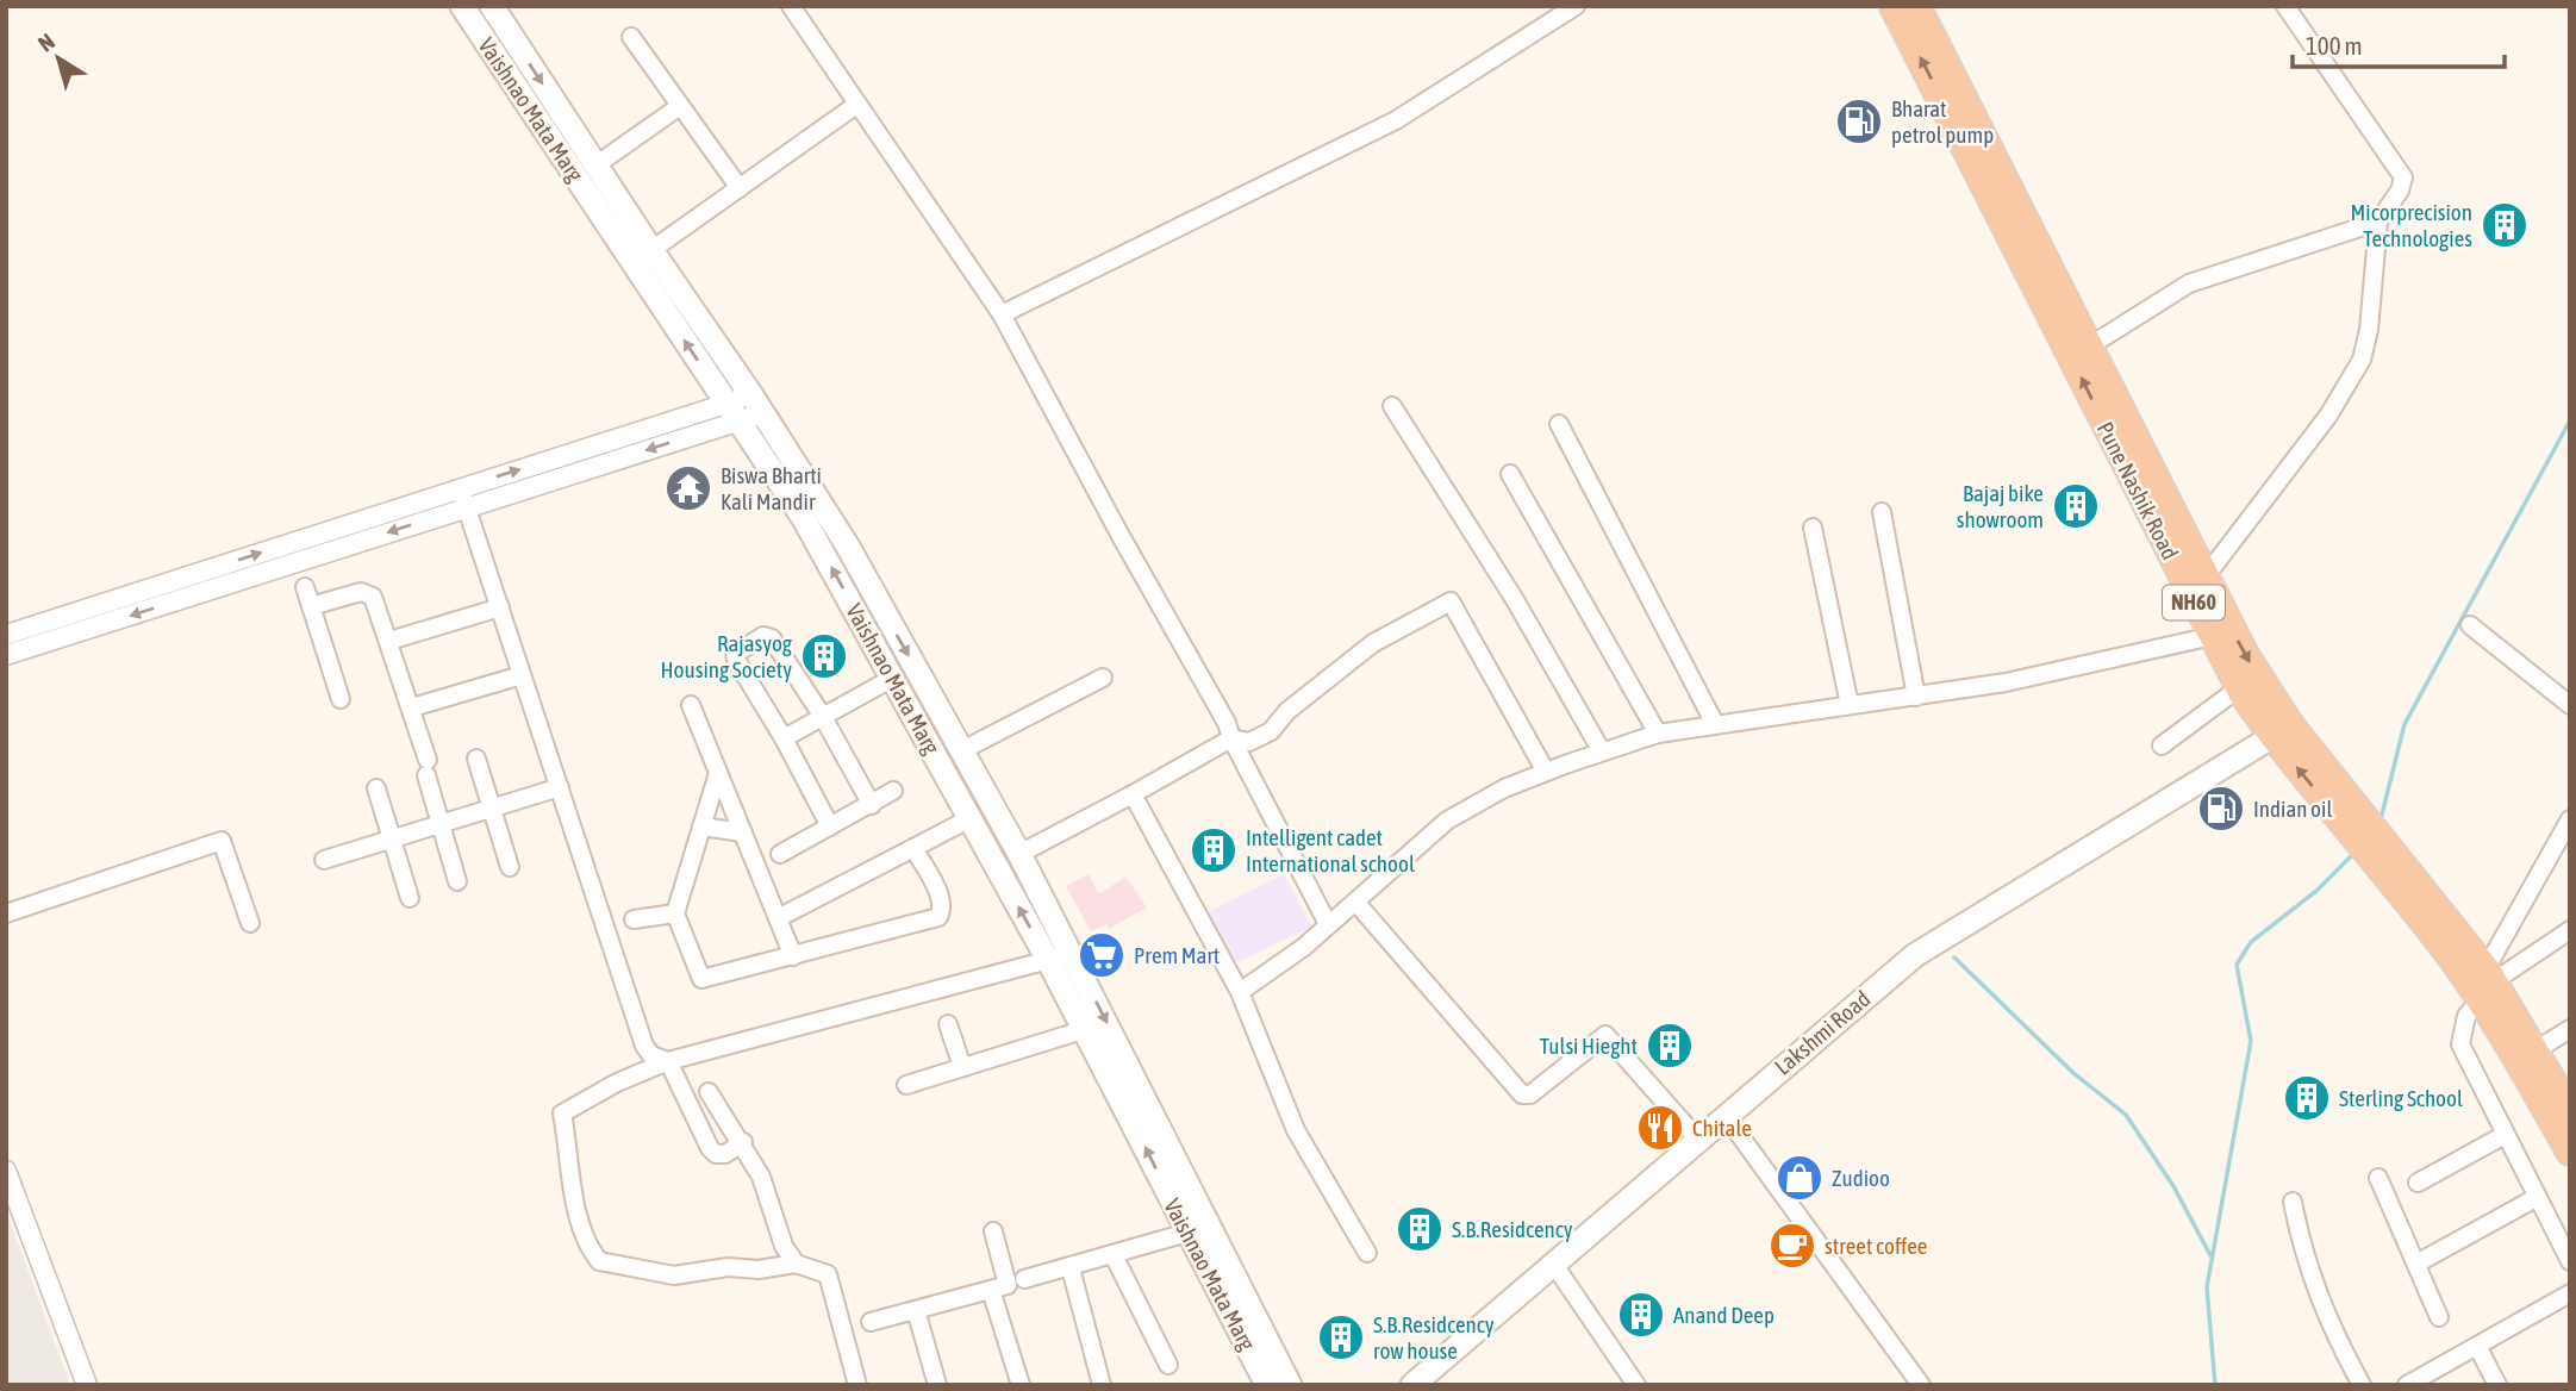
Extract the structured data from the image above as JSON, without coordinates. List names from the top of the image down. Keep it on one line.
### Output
{"streets":{"highway":["Pune Nashik Road","NH60"],"main road":["Vaishnao Mata Marg","Lakshmi Road"]},"crossings":[["Pune Nashik Road","Lakshmi Road"]],"places":{"fuel station":["Bharat petrol pump","Indian oil"],"building":["Micorprecision Technologies","Bajaj bike showroom","Rajasyog Housing Society","Intelligent cadet International school","Tulsi Hieght","Sterling School","S.B.Residcency","Anand Deep","S.B.Residcency row house"],"temple":["Biswa Bharti Kali Mandir"],"supermarket":["Prem Mart"],"restaurant":["Chitale"],"shop":["Zudioo"],"cafe":["street coffee"]},"scale_bar":"100 m","north":"top left"}
